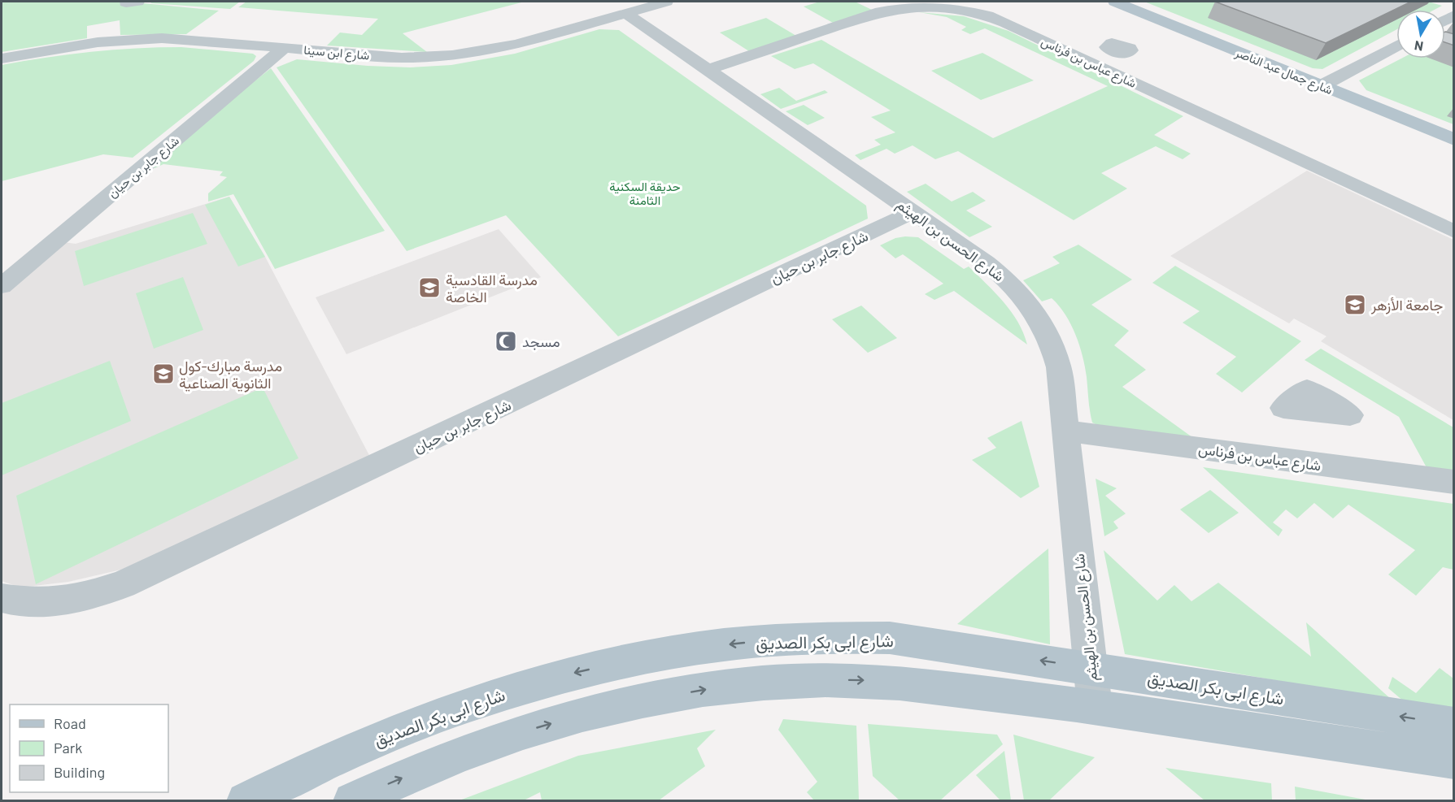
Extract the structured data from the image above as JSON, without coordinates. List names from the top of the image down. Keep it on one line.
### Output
{"streets":{"main road":["شارع جمال عبد الناصر","شارع ابى بكر الصديق"],"street":["شارع ابن سينا","شارع عباس بن فرناس","شارع جابر بن حيان","شارع الحسن بن الهيثم"]},"crossings":[["شارع ابن سينا","شارع جابر بن حيان"],["شارع ابن سينا","شارع الحسن بن الهيثم"],["شارع عباس بن فرناس","شارع الحسن بن الهيثم"],["شارع جابر بن حيان","شارع الحسن بن الهيثم"],["شارع الحسن بن الهيثم","شارع ابى بكر الصديق"]],"parks":["حديقة السكنية الثامنة"],"places":{"school or university":["مدرسة القادسية الخاصة","جامعة الأزهر","مدرسة مبارك-كول الثانوية الصناعية"],"mosque":["مسجد"]},"legend":["Road","Park","Building"],"north":"bottom"}
